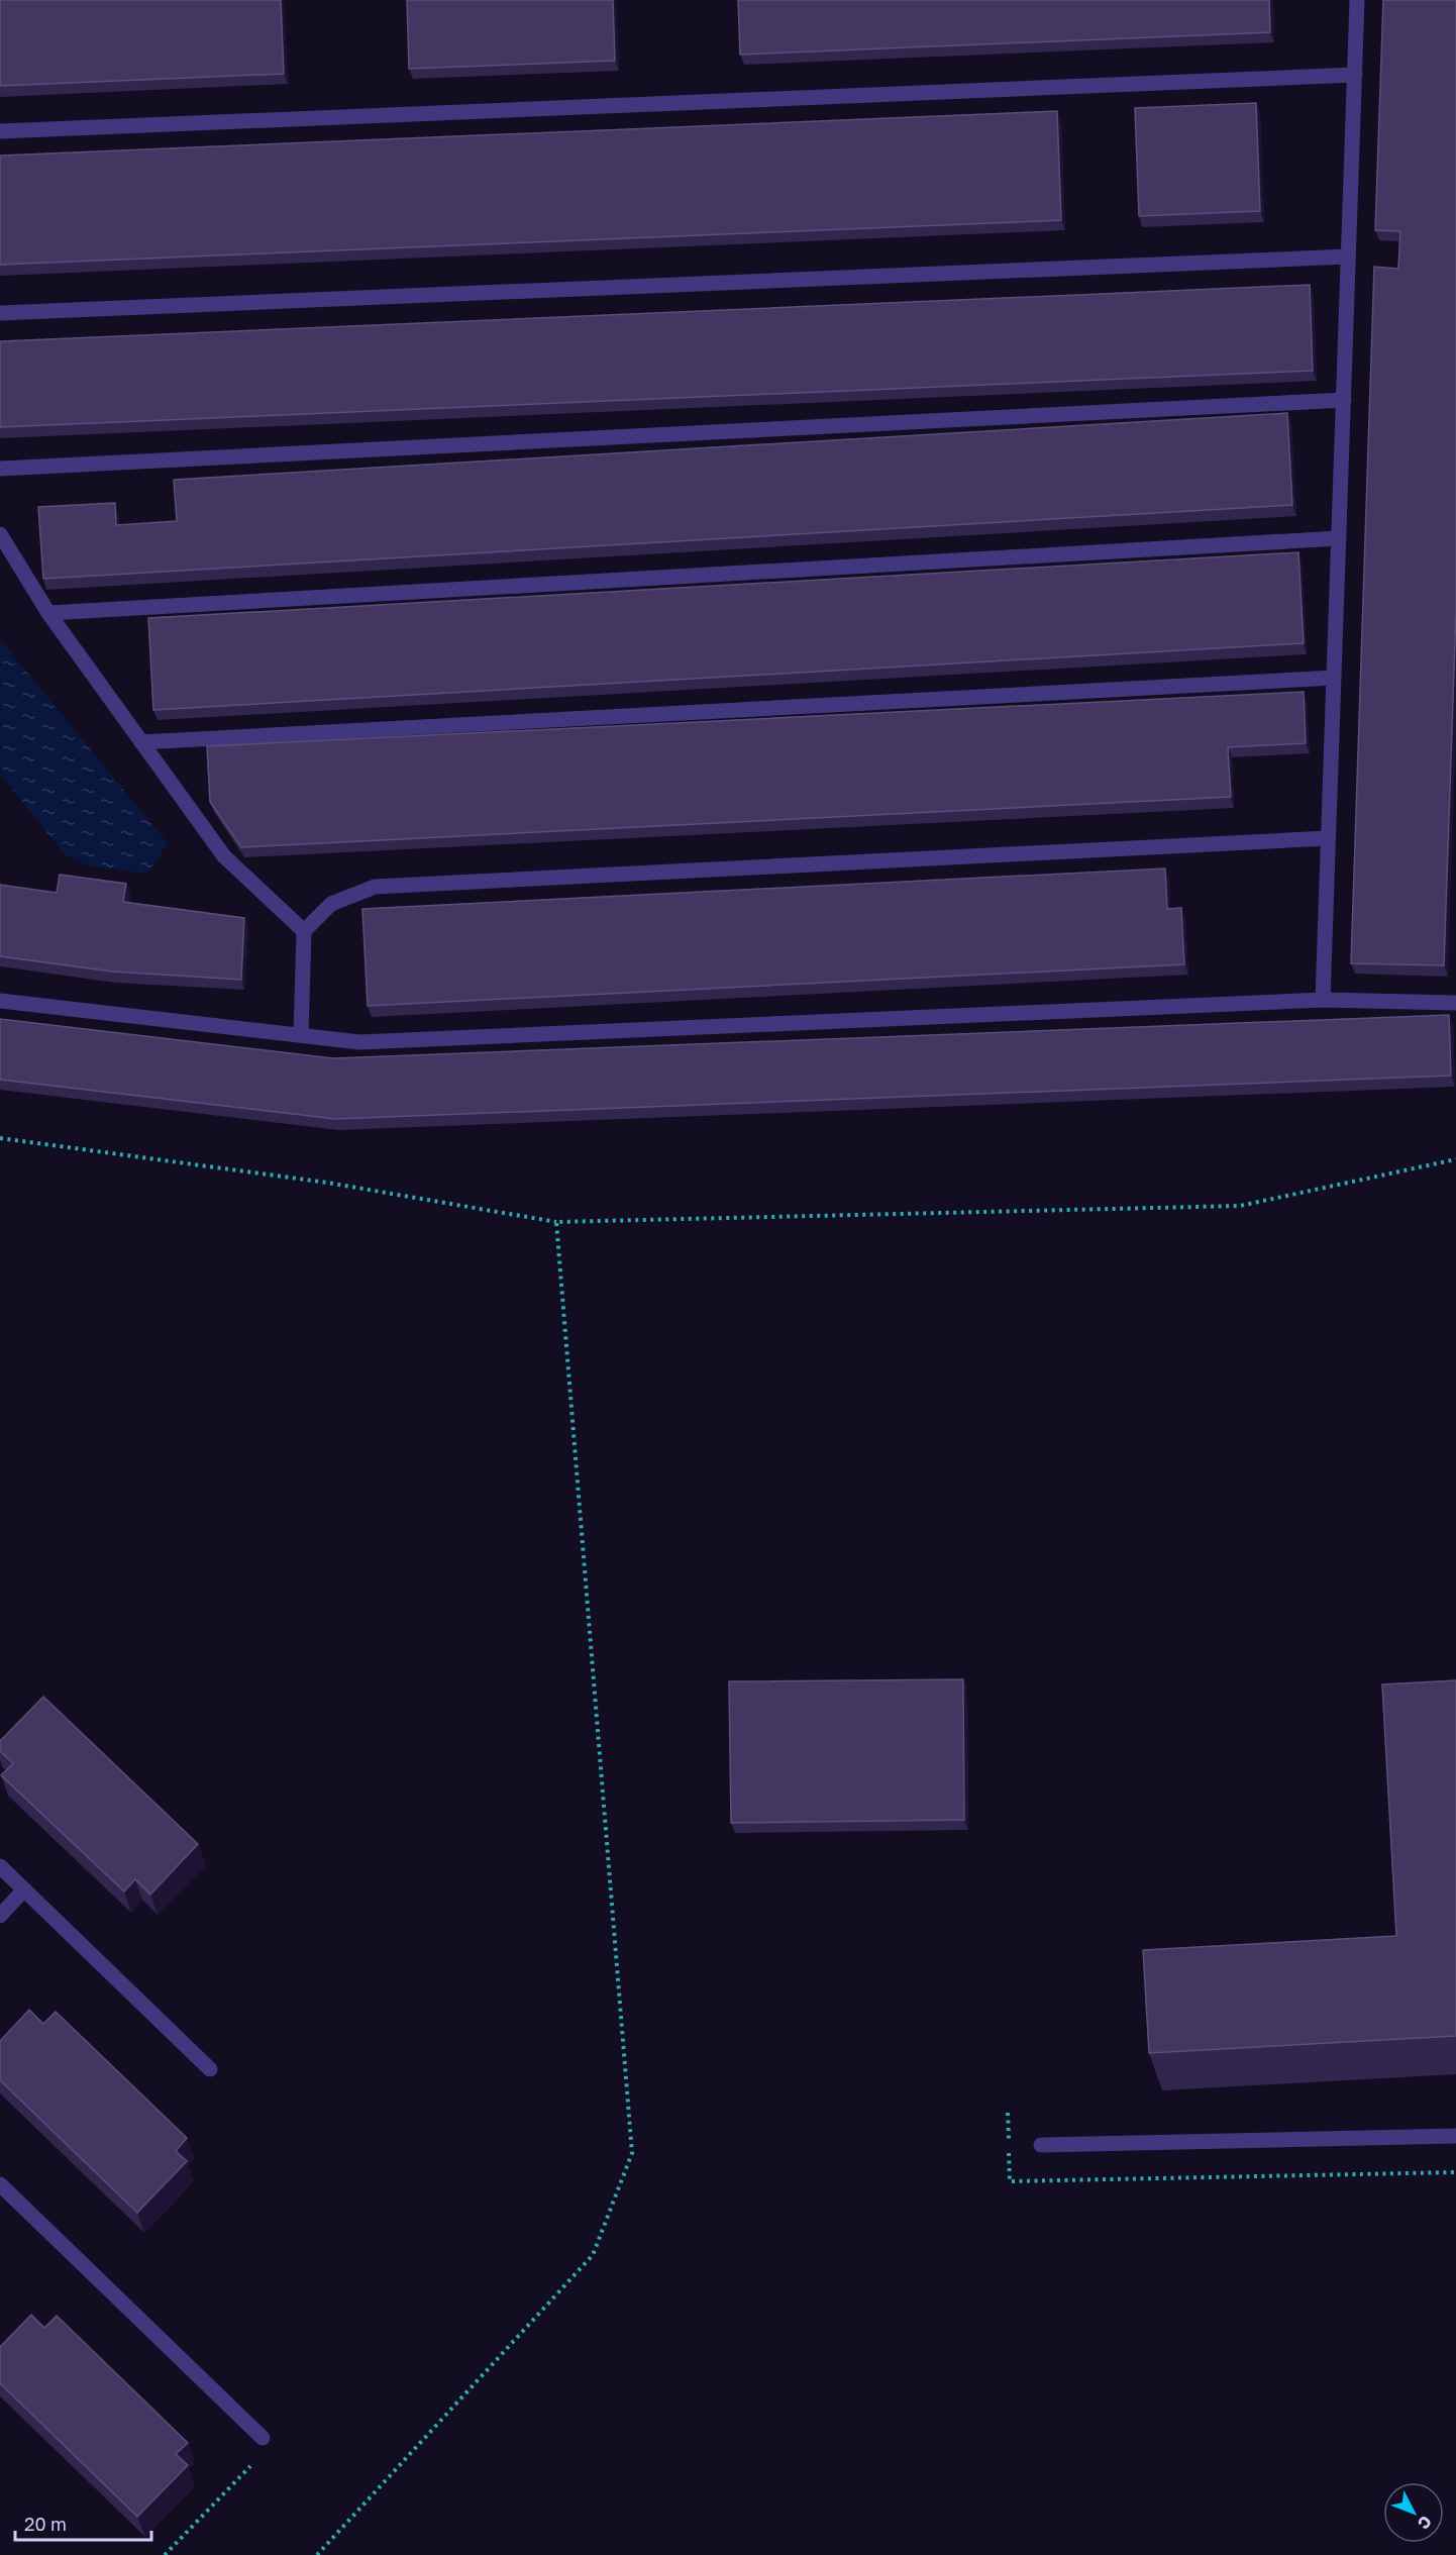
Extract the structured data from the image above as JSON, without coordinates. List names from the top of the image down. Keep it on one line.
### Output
{"scale_bar":"20 m","north":"bottom right"}
